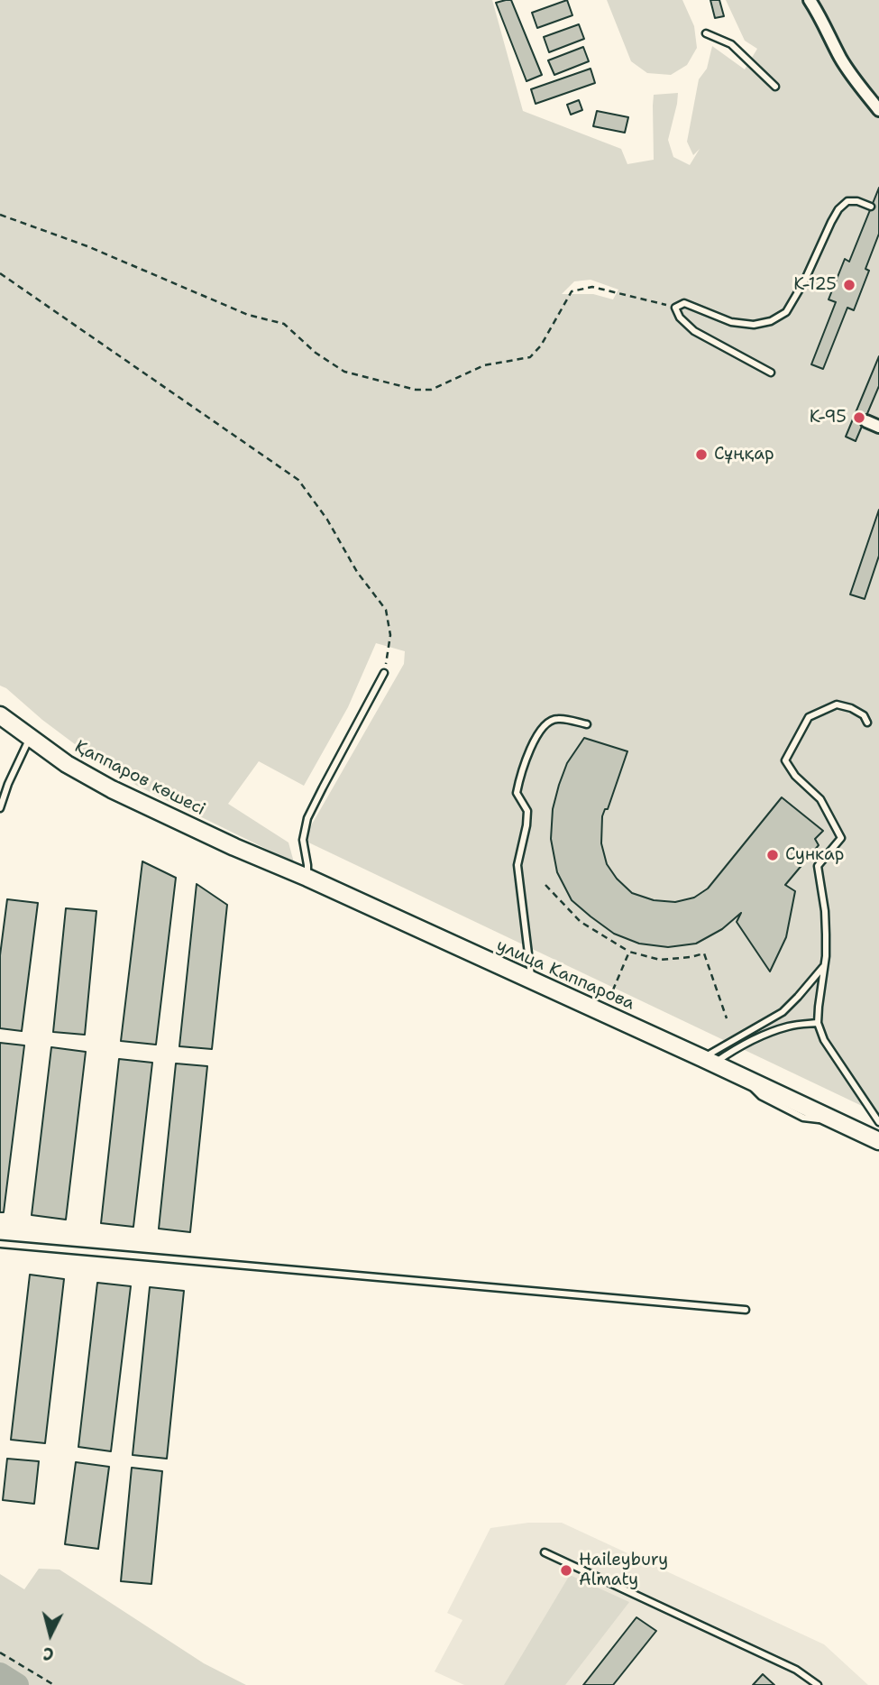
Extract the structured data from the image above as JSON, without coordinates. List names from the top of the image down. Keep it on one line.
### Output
{"streets":{"street":["Қаппаров көшесі","улица Каппарова"]},"crossings":[["Қаппаров көшесі","улица Каппарова"]],"places":["K-125","K-95","Сұңқар","Сункар","Haileybury Almaty"],"north":"bottom"}
